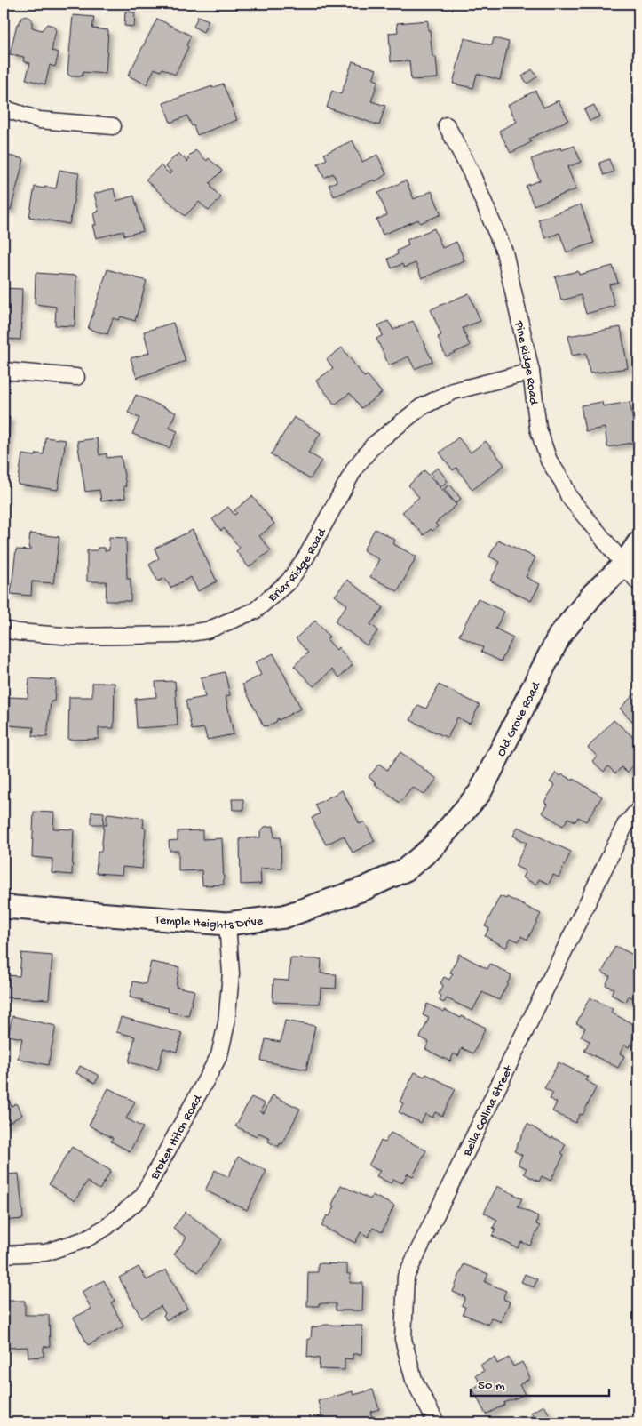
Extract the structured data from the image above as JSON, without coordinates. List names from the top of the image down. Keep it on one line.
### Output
{"streets":{"street":["Pine Ridge Road","Briar Ridge Road","Old Grove Road","Temple Heights Drive","Bella Collina Street","Broken Hitch Road"]},"crossings":[["Pine Ridge Road","Briar Ridge Road"],["Pine Ridge Road","Old Grove Road"],["Old Grove Road","Temple Heights Drive"],["Temple Heights Drive","Broken Hitch Road"]],"scale_bar":"50 m"}
